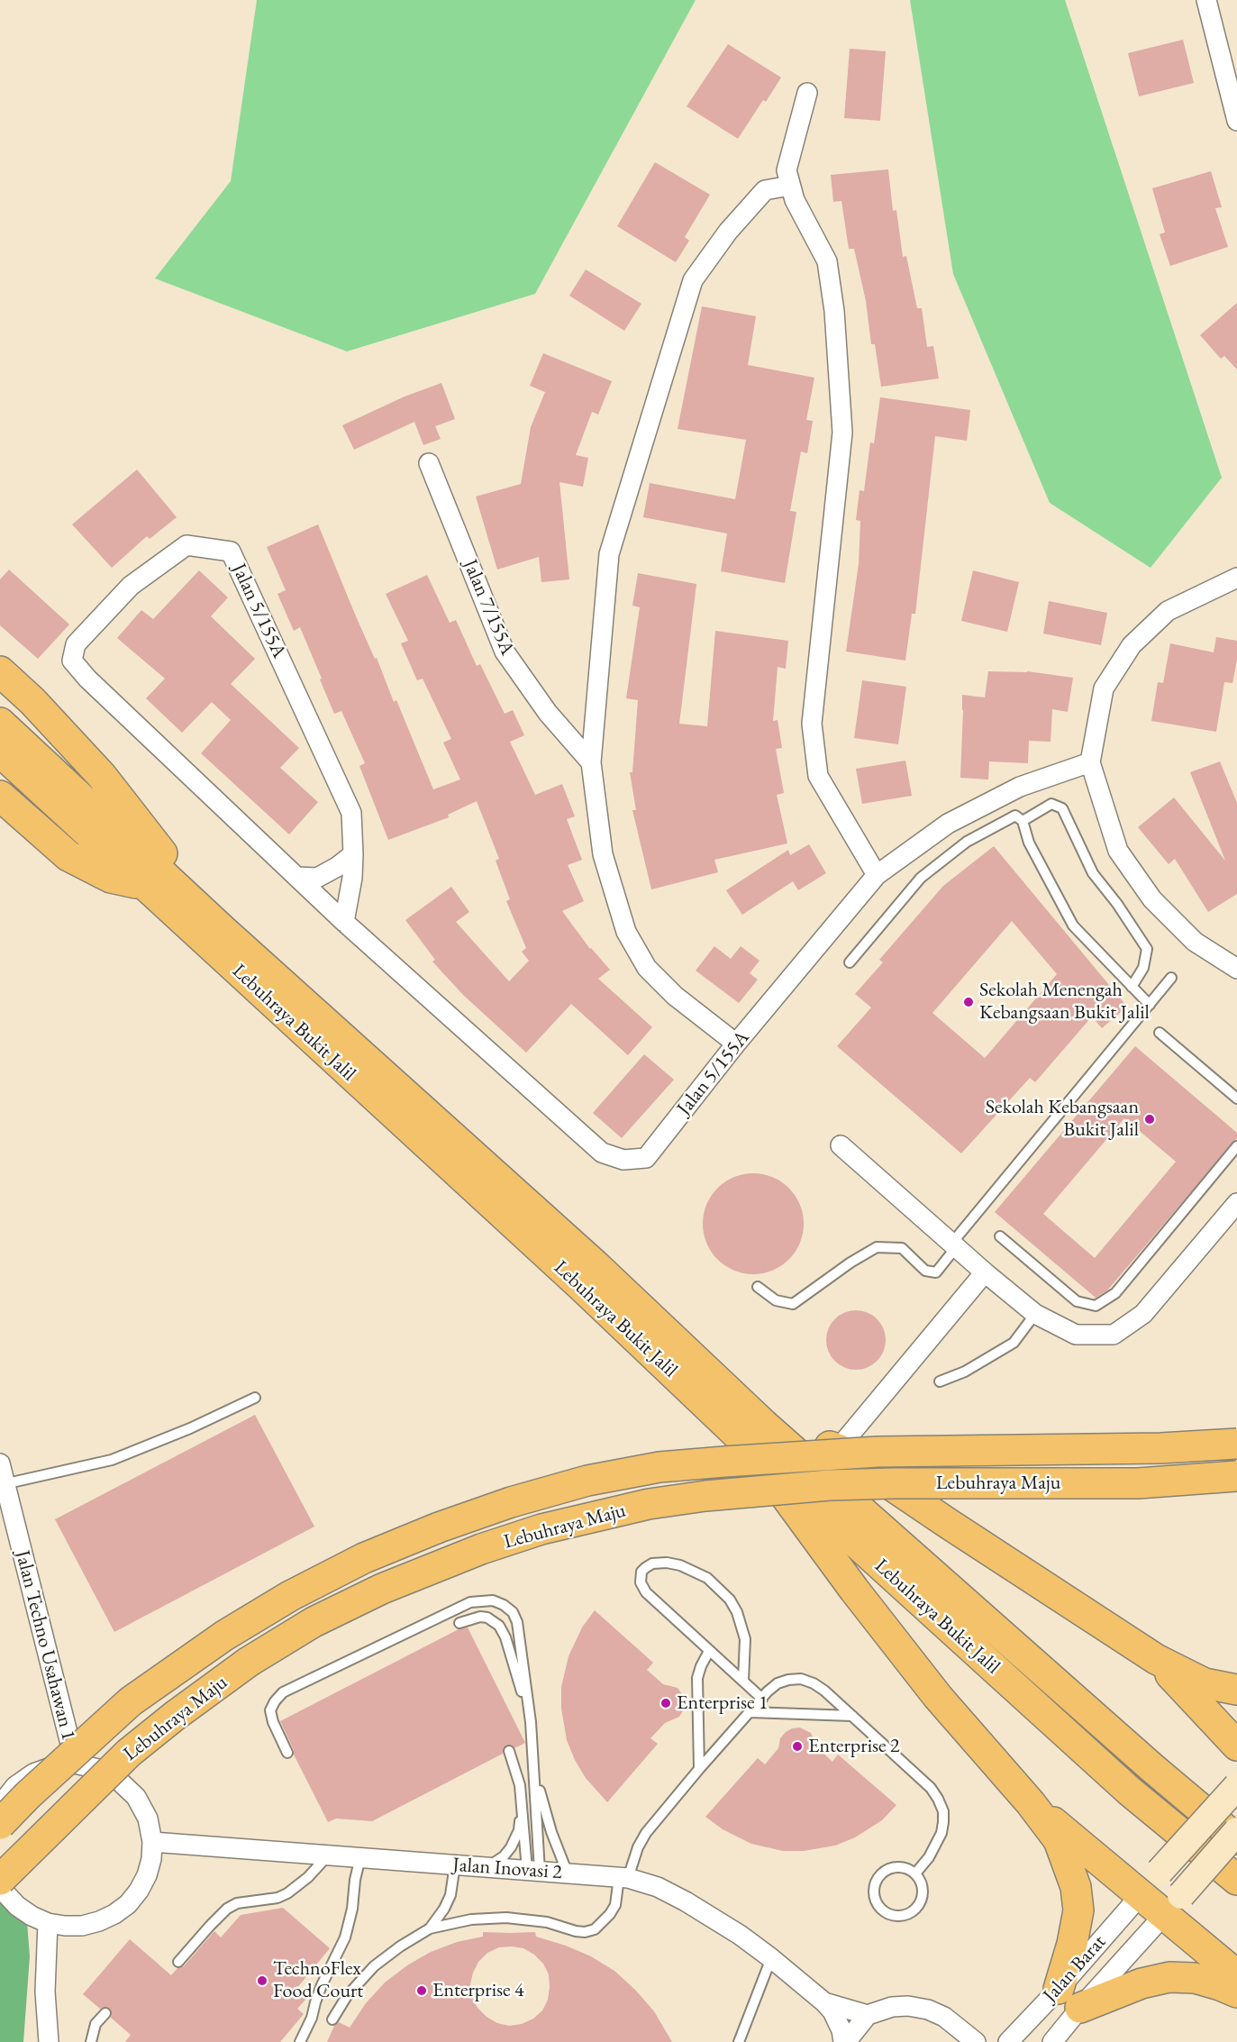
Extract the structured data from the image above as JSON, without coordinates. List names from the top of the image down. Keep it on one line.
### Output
{"streets":{"highway":["Lebuhraya Bukit Jalil","Lebuhraya Maju"],"main road":["Jalan Barat"],"street":["Jalan 7/155A","Jalan 5/155A","Jalan Techno Usahawan 1","Jalan Inovasi 2"]},"places":["Sekolah Menengah Kebangsaan Bukit Jalil","Sekolah Kebangsaan Bukit Jalil","Enterprise 1","Enterprise 2","TechnoFlex Food Court","Enterprise 4"]}
